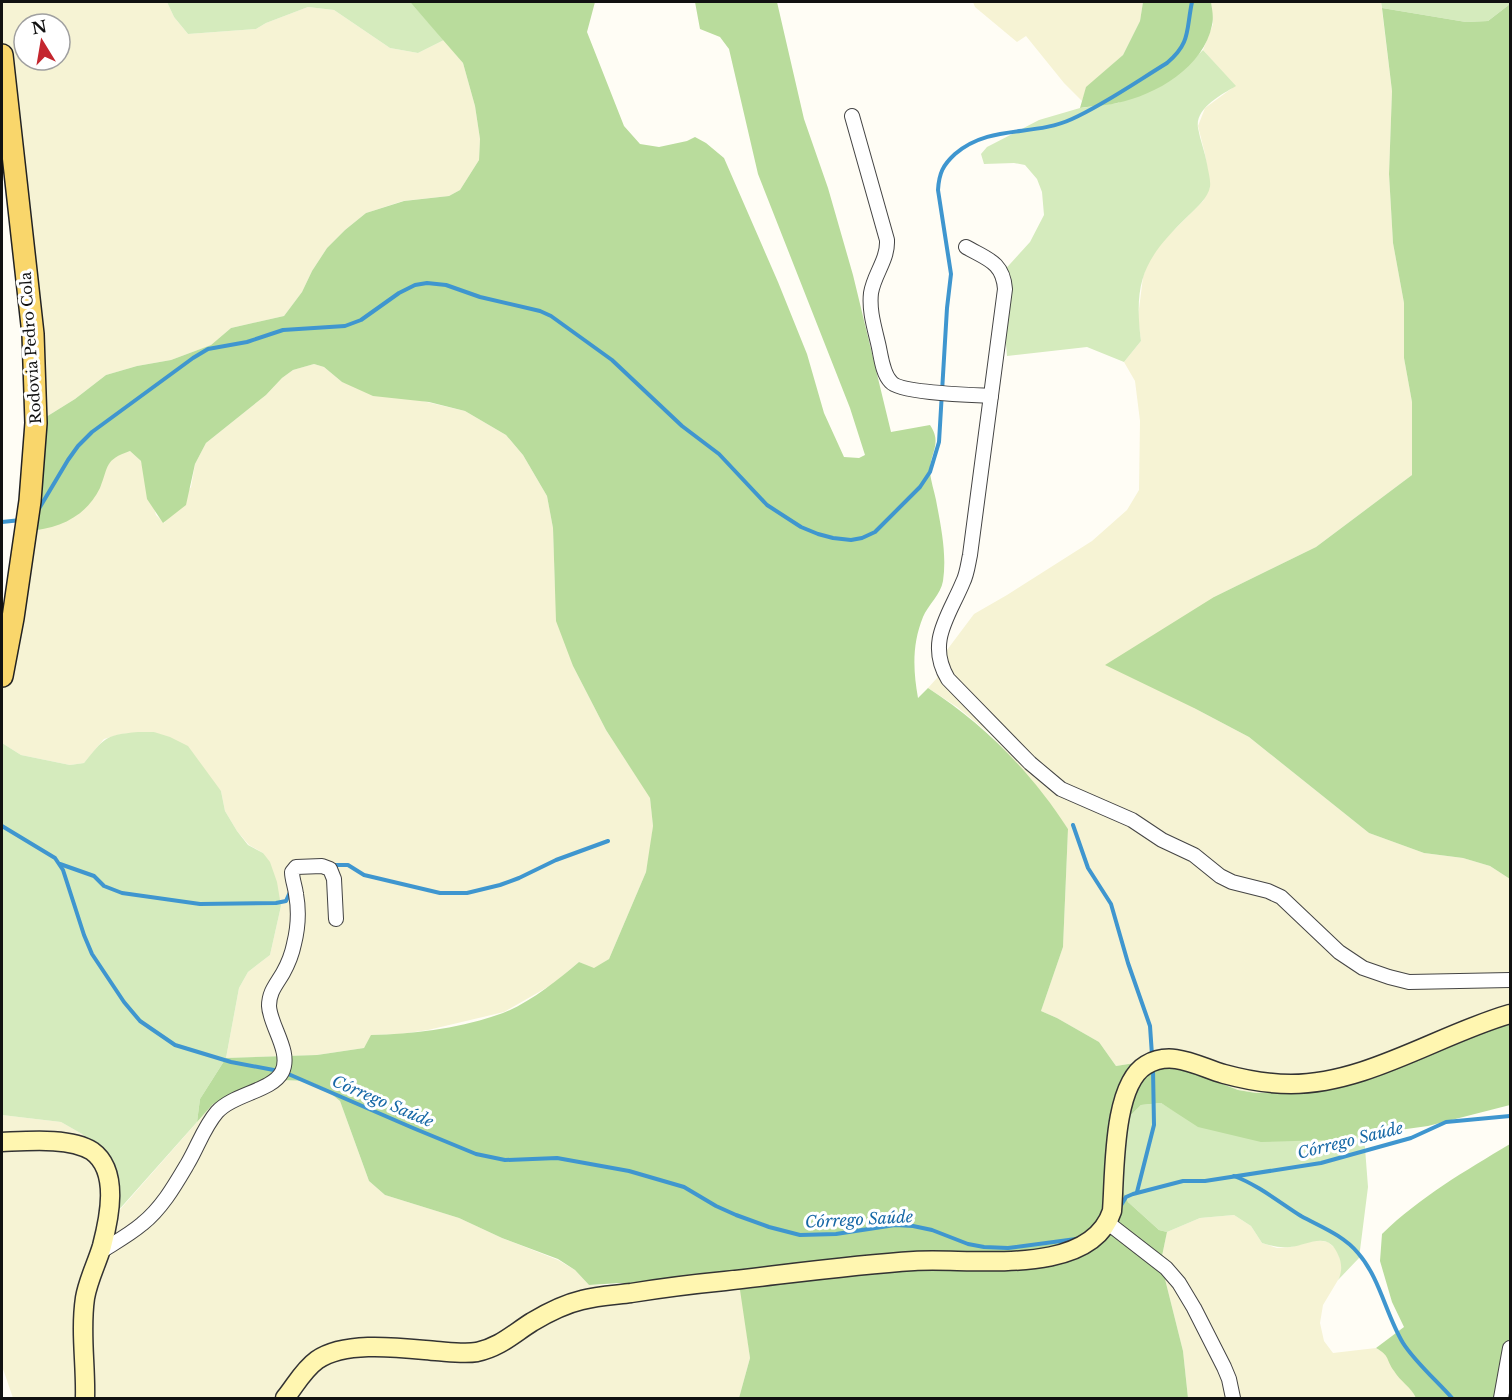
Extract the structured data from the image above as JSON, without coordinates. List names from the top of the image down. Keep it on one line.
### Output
{"streets":{"main road":["Rodovia Pedro Cola"]},"water":["Córrego Saúde"],"north":"top"}
